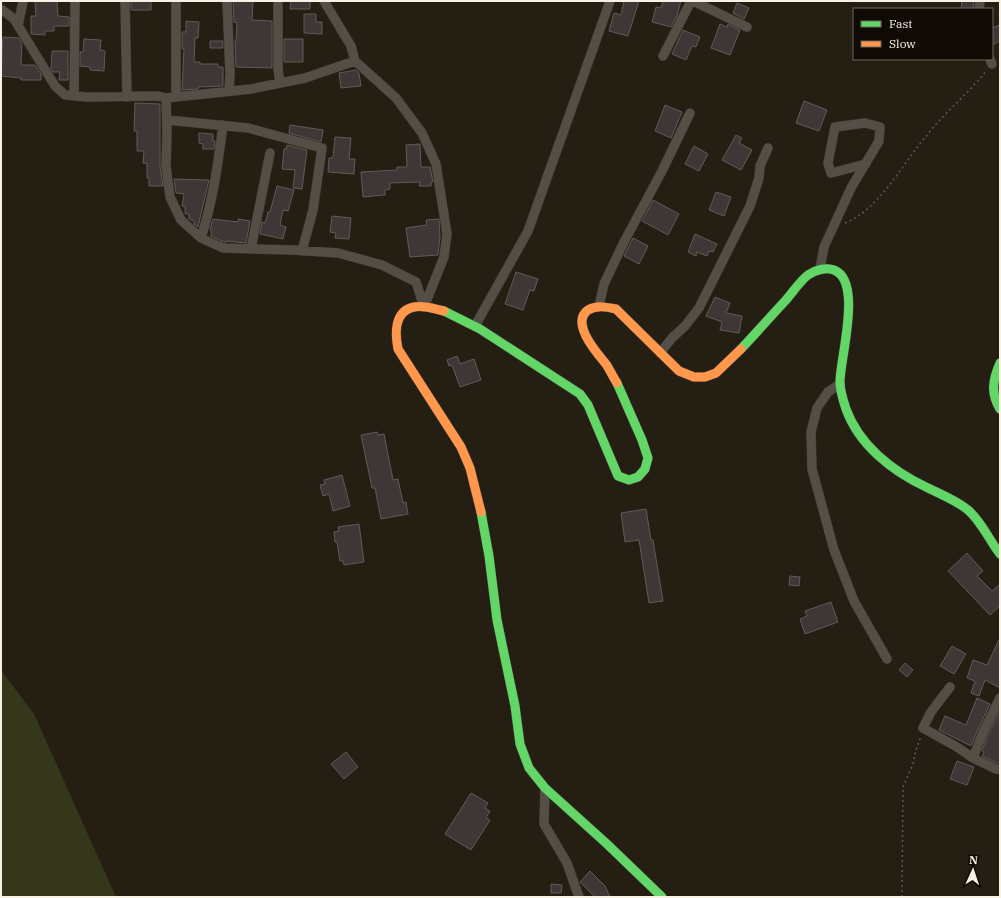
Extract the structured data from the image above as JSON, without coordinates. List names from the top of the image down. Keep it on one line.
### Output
{"legend":["Fast","Slow"],"north":"top"}
